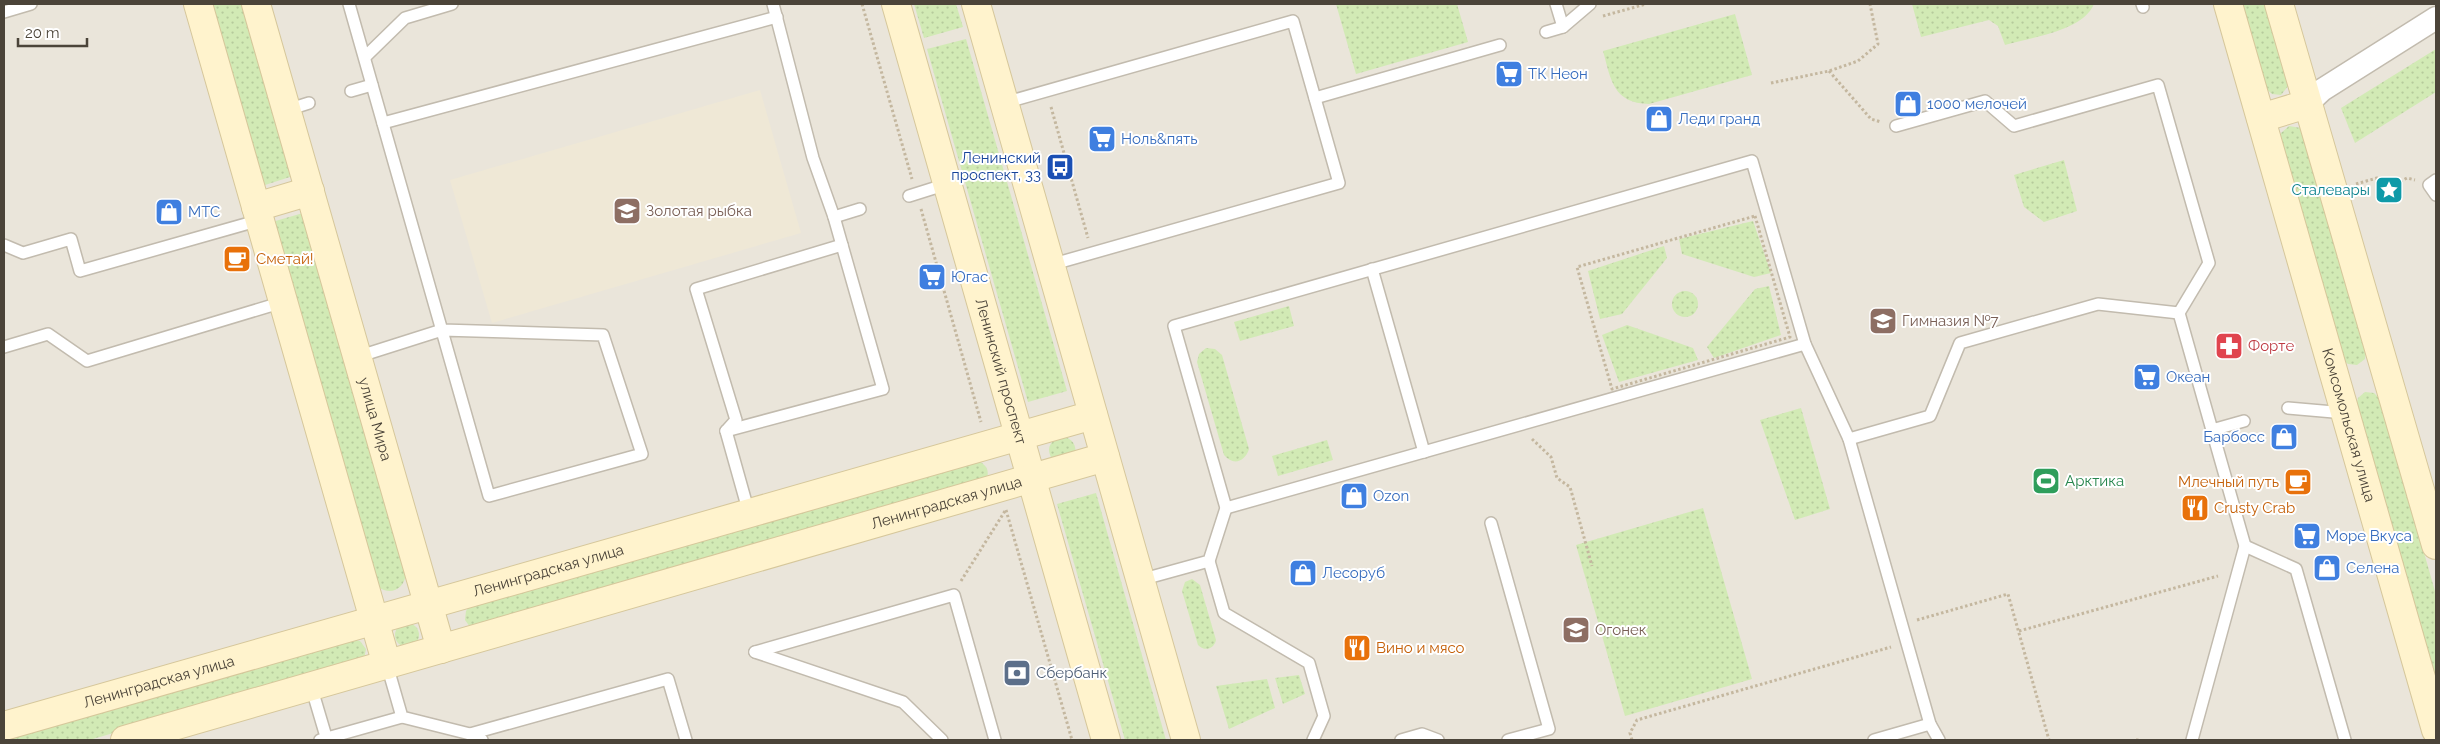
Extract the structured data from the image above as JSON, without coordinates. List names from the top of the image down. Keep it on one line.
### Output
{"streets":{"street":["Ленинский проспект","улица Мира","Комсомольская улица","Ленинградская улица"]},"crossings":[["Ленинский проспект","Ленинградская улица"],["улица Мира","Ленинградская улица"]],"places":{"supermarket":["ТК Неон","Ноль&пять","Югас","Океан","Море Вкуса"],"shop":["1000 мелочей","Леди гранд","МТС","Барбосс","Ozon","Селена","Лесоруб"],"bus stop":["Ленинский проспект, 33"],"place":["Сталевары"],"school or university":["Золотая рыбка","Гимназия №7","Огонек"],"cafe":["Сметай!","Млечный путь"],"pharmacy":["Форте"],"sports":["Арктика"],"restaurant":["Crusty Crab","Вино и мясо"],"bank":["Сбербанк"]},"scale_bar":"20 m"}
